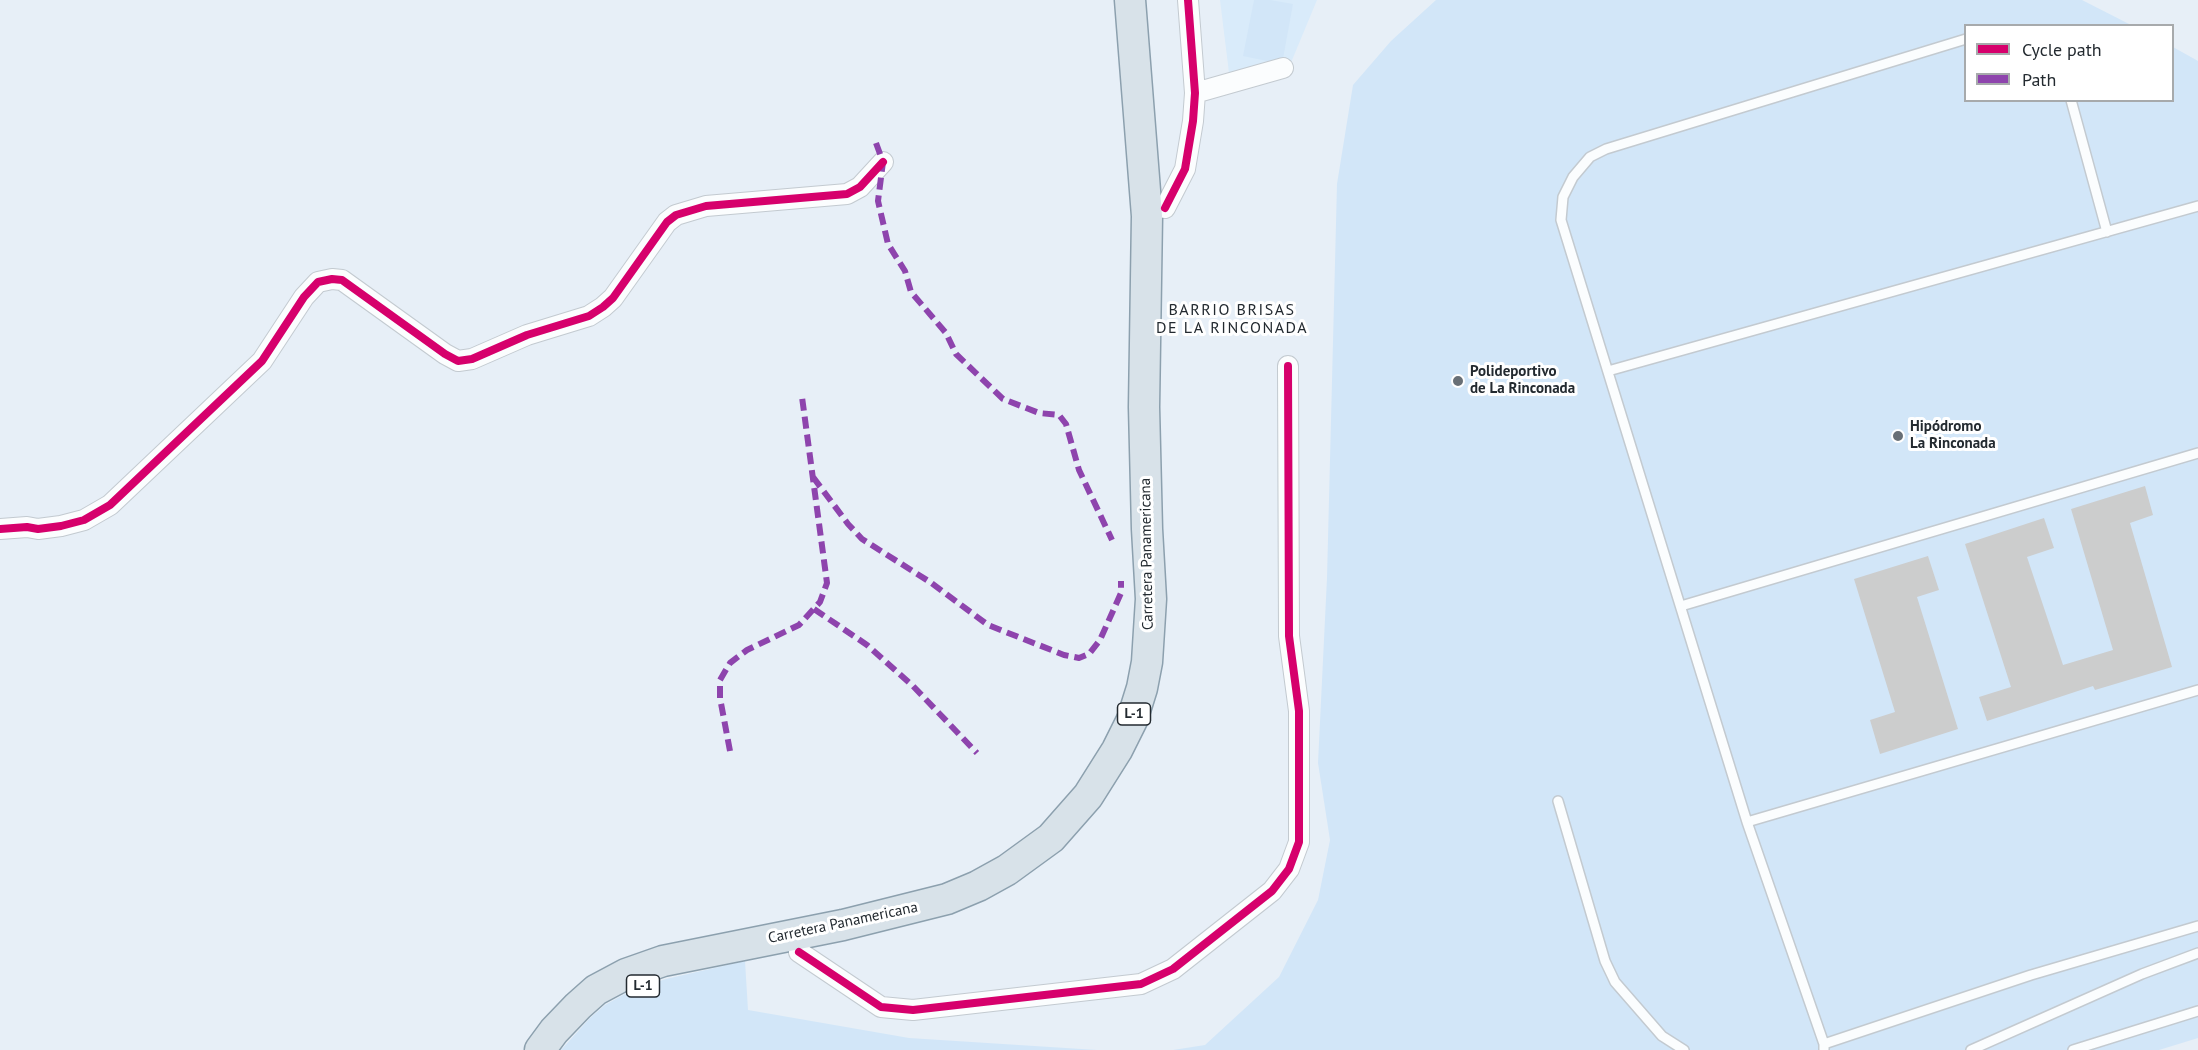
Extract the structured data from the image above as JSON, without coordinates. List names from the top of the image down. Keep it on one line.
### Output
{"streets":{"main road":["Carretera Panamericana","L-1"]},"districts":["BARRIO BRISAS DE LA RINCONADA"],"places":["Polideportivo de La Rinconada","Hipódromo La Rinconada"],"legend":["Cycle path","Path"]}
